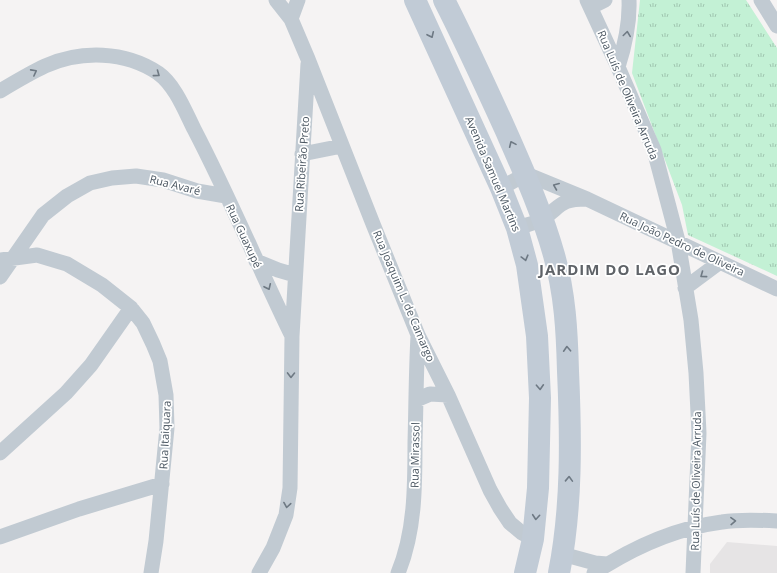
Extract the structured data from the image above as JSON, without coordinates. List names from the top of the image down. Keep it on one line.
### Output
{"streets":{"main road":["Avenida Samuel Martins"],"street":["Rua Luís de Oliveira Arruda","Rua Ribeirão Preto","Rua Avaré","Rua Guaxupé","Rua João Pedro de Oliveira","Rua Joaquim L. de Camargo","Rua Itaiquara","Rua Mirassol"]},"crossings":[["Rua Luís de Oliveira Arruda","Rua João Pedro de Oliveira"],["Rua Ribeirão Preto","Rua Guaxupé"],["Rua Ribeirão Preto","Rua Joaquim L. de Camargo"],["Avenida Samuel Martins","Rua Joaquim L. de Camargo"],["Rua Avaré","Rua Guaxupé"],["Rua Avaré","Rua Itaiquara"],["Rua Joaquim L. de Camargo","Rua Mirassol"]],"districts":["JARDIM DO LAGO"]}
